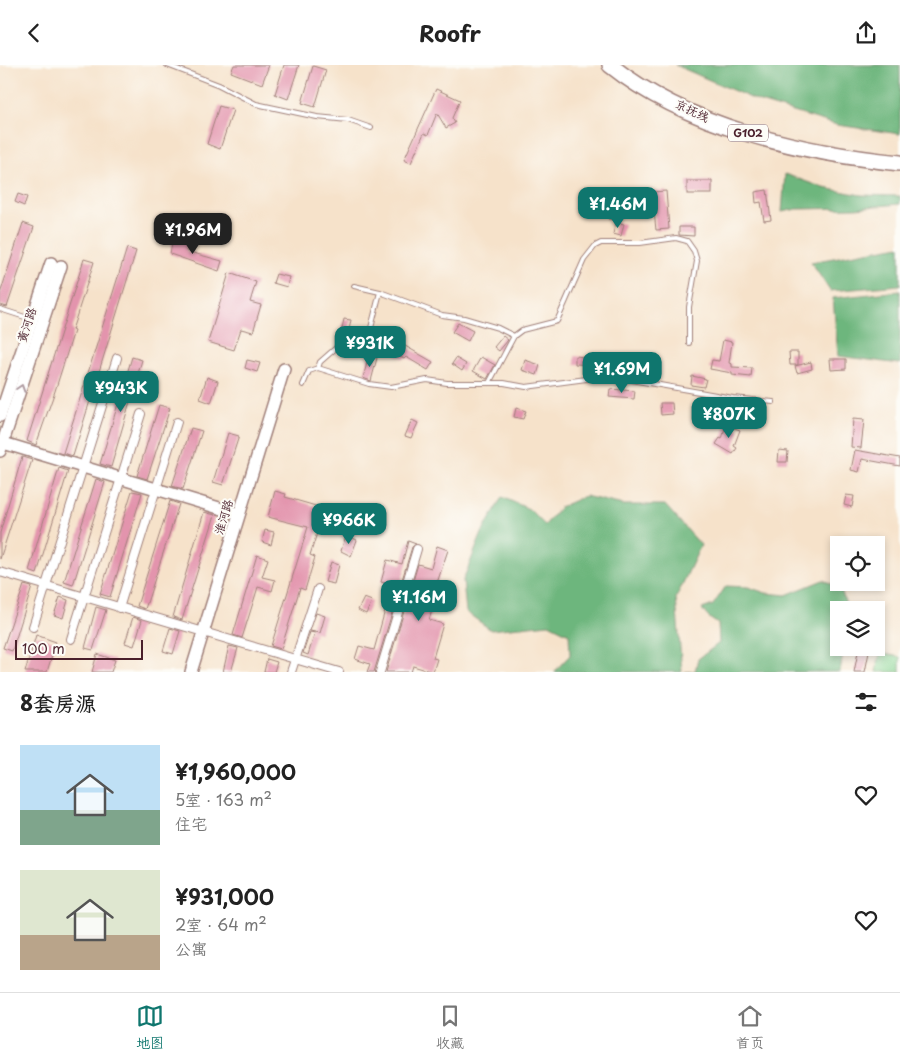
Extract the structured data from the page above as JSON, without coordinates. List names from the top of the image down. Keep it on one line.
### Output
{"streets":{"highway":["京抚线","G102"],"street":["黄河路","淮河路"]},"scale_bar":"100 m","page":{"header":"Roofr","price":["¥1.46M","¥1.96M","¥931K","¥1.69M","¥943K","¥807K","¥966K","¥1.16M"],"scale":"100 m","heading":"8套房源","list":[{"name":"¥1,960,000","note":"5室 · 163 m² · 住宅"},{"name":"¥931,000","note":"2室 · 64 m² · 公寓"}],"tabs":["地图","收藏","首页"]}}
